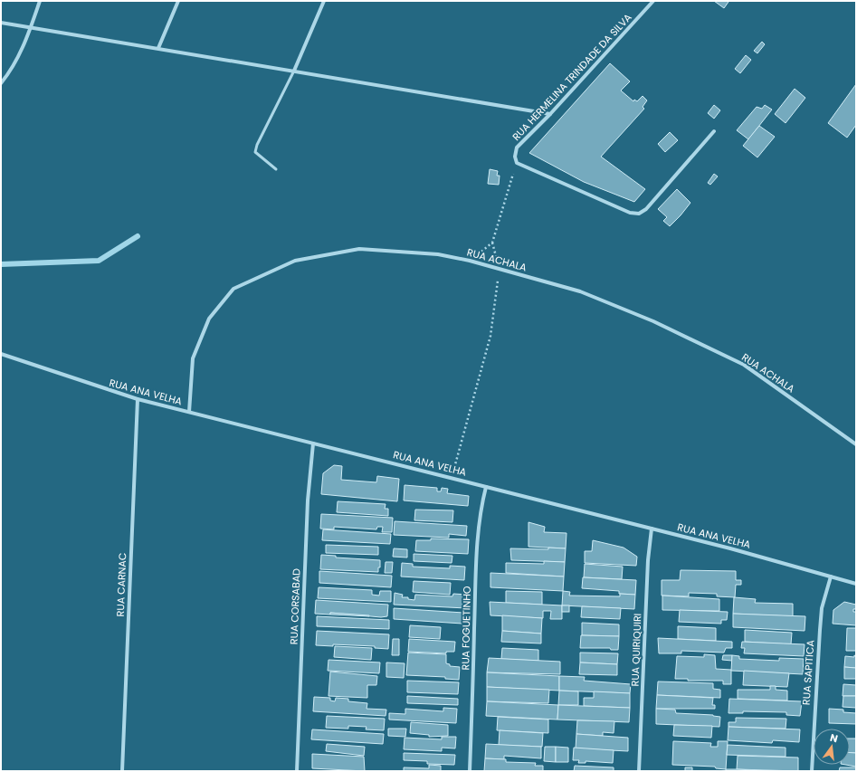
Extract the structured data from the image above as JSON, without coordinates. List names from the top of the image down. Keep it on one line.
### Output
{"streets":{"street":["RUA HERMELINA TRINDADE DA SILVA","RUA ACHALA","RUA ANA VELHA","RUA CARNAC","RUA CORSABAD","RUA FOGUETINHO","RUA QUIRIQUIRI","RUA SAPITICA"]},"crossings":[["RUA ACHALA","RUA ANA VELHA"],["RUA ANA VELHA","RUA CARNAC"],["RUA ANA VELHA","RUA CORSABAD"],["RUA ANA VELHA","RUA FOGUETINHO"],["RUA ANA VELHA","RUA QUIRIQUIRI"],["RUA ANA VELHA","RUA SAPITICA"]],"north":"top"}
